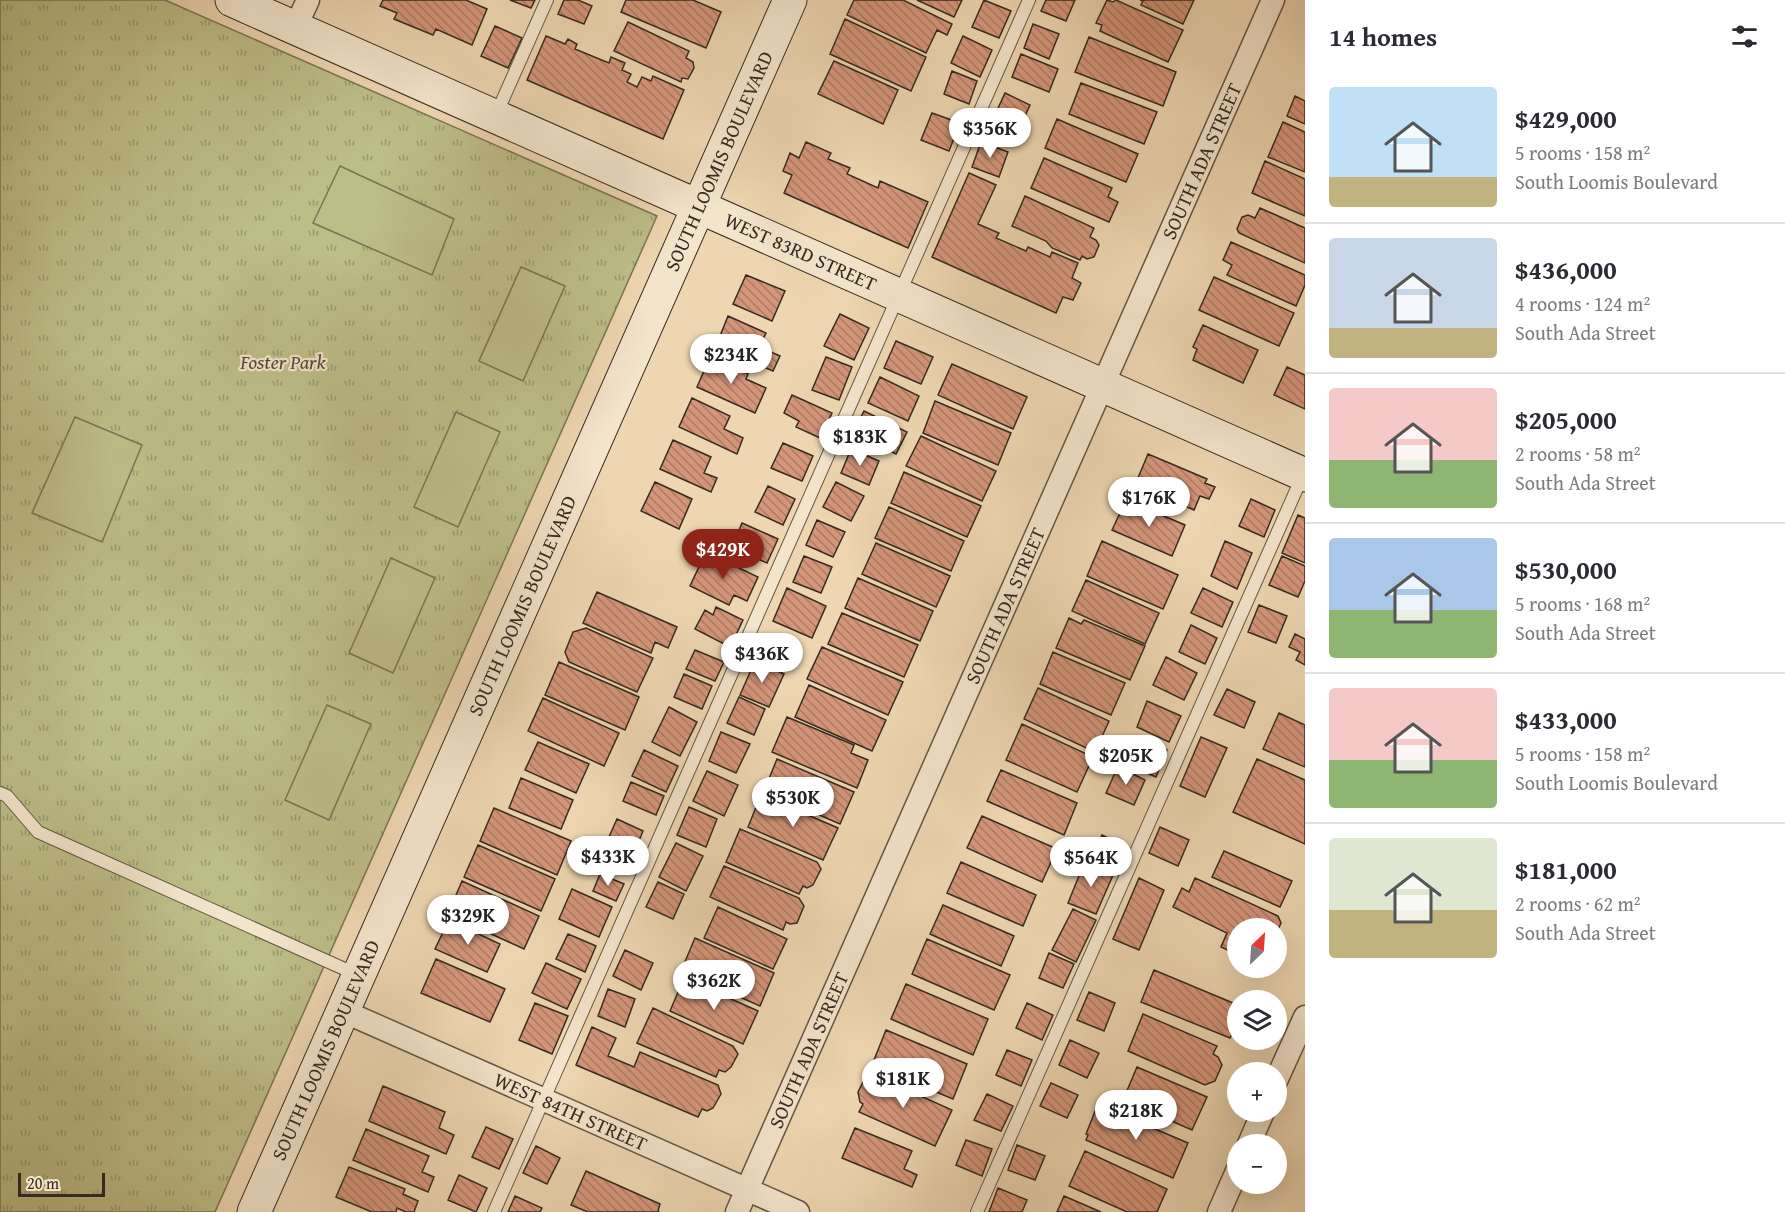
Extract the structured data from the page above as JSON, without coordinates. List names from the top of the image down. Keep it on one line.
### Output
{"streets":{"street":["SOUTH ADA STREET","SOUTH LOOMIS BOULEVARD","WEST 83RD STREET","WEST 84TH STREET"]},"crossings":[["SOUTH ADA STREET","WEST 83RD STREET"],["SOUTH ADA STREET","WEST 84TH STREET"],["SOUTH LOOMIS BOULEVARD","WEST 83RD STREET"],["SOUTH LOOMIS BOULEVARD","WEST 84TH STREET"]],"parks":["Foster Park"],"scale_bar":"20 m","north":"top right","page":{"heading":"14 homes","list":[{"name":"$429,000","note":"5 rooms · 158 m² · South Loomis Boulevard"},{"name":"$436,000","note":"4 rooms · 124 m² · South Ada Street"},{"name":"$205,000","note":"2 rooms · 58 m² · South Ada Street"},{"name":"$530,000","note":"5 rooms · 168 m² · South Ada Street"},{"name":"$433,000","note":"5 rooms · 158 m² · South Loomis Boulevard"},{"name":"$181,000","note":"2 rooms · 62 m² · South Ada Street"}],"price":["$356K","$234K","$183K","$176K","$429K","$436K","$205K","$530K","$433K","$564K","$329K","$362K","$181K","$218K"],"map_buttons":["+","−"],"scale":"20 m"}}
